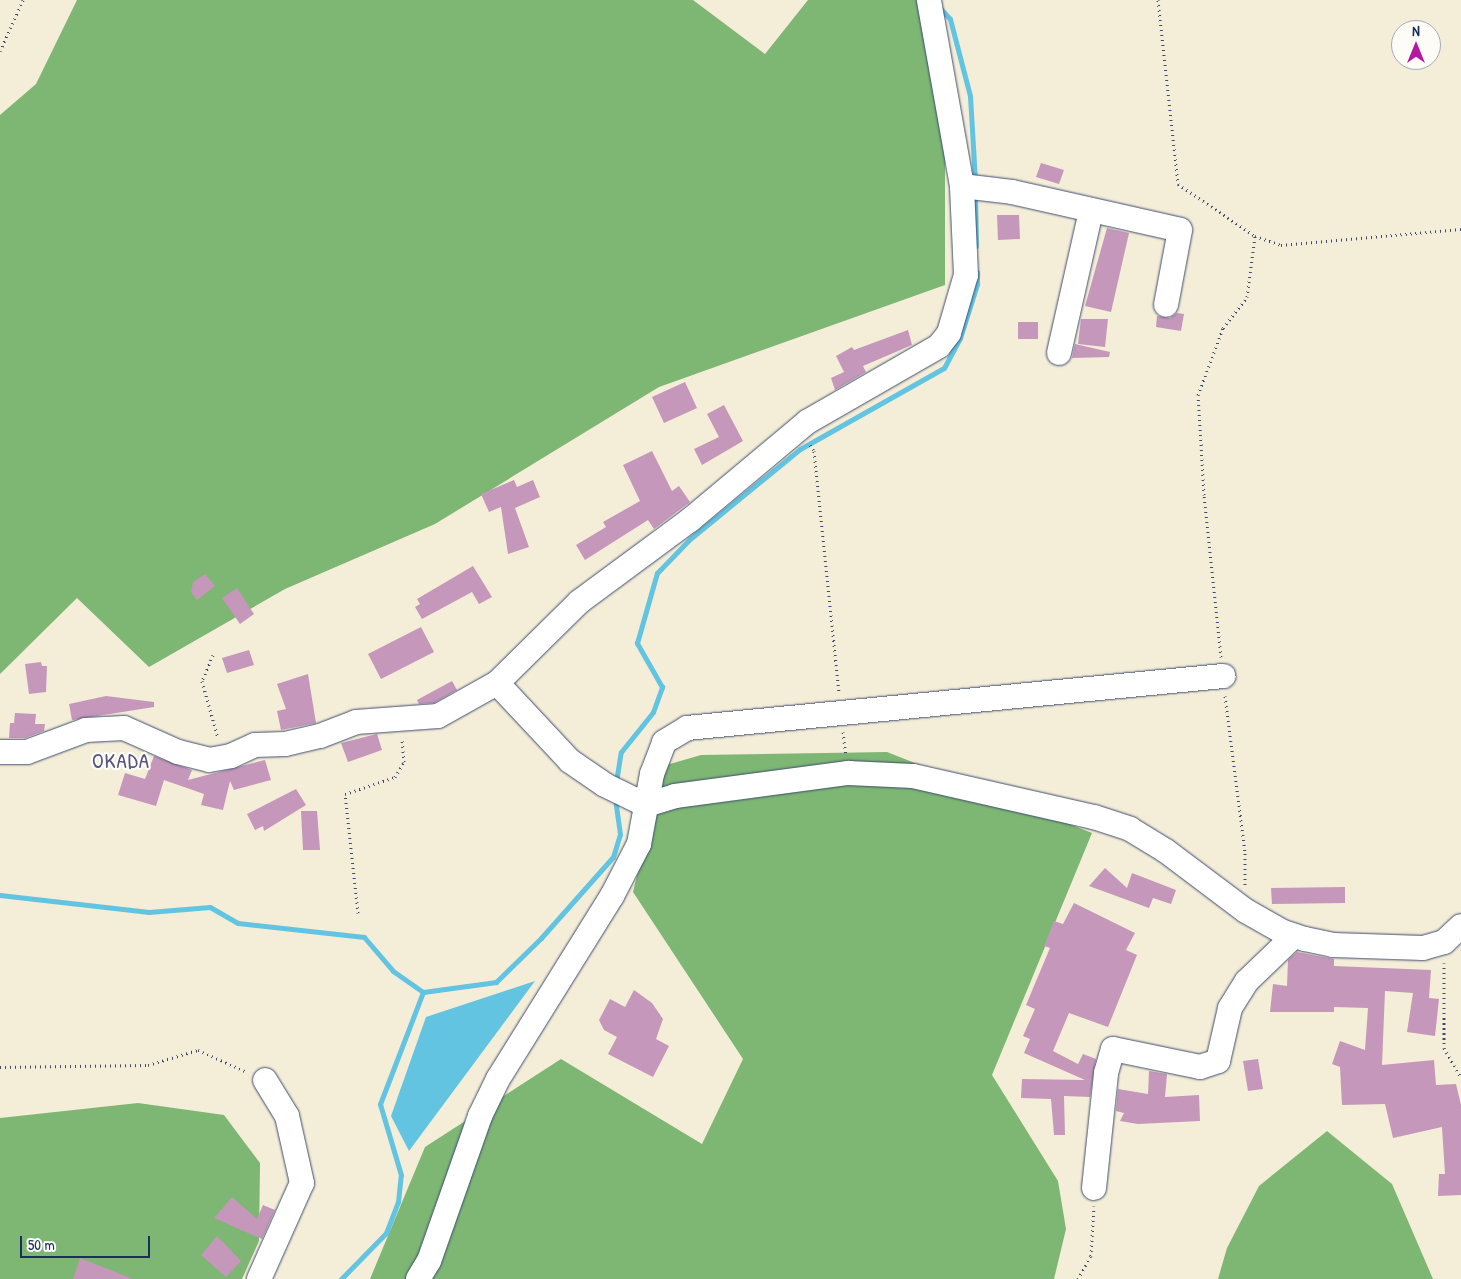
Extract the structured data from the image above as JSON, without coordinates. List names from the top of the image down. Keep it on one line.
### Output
{"districts":["OKADA"],"scale_bar":"50 m","north":"top"}
